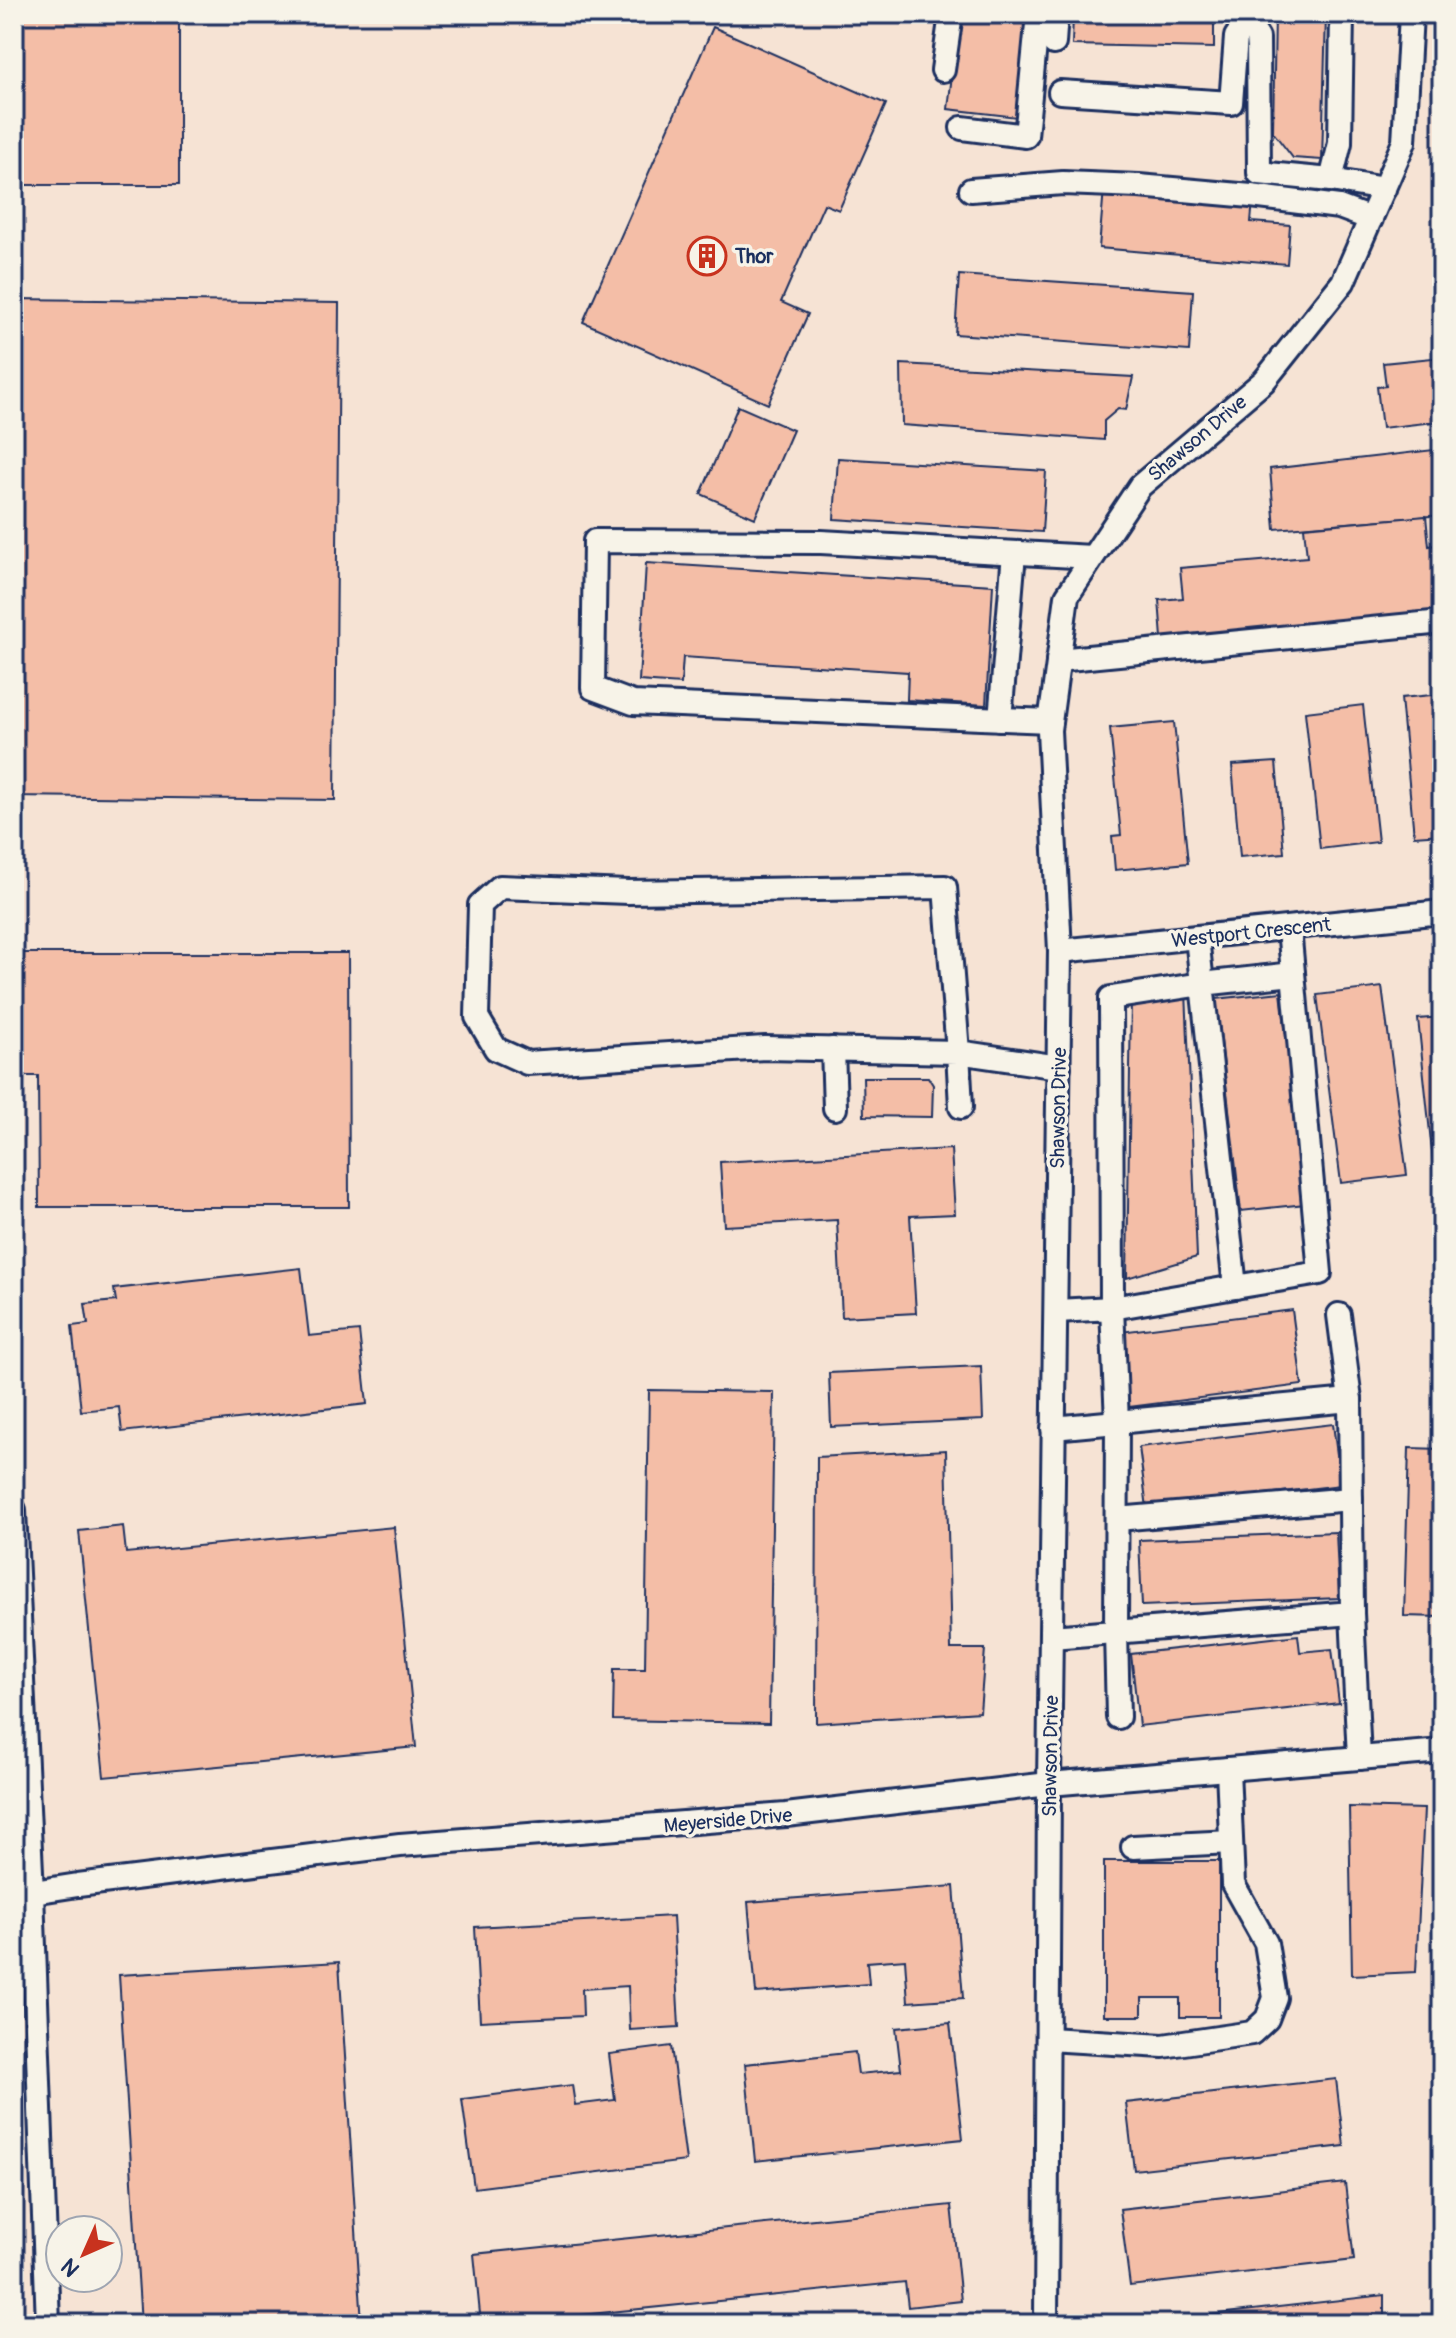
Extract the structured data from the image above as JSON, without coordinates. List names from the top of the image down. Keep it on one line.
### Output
{"streets":{"street":["Shawson Drive","Westport Crescent","Meyerside Drive"]},"crossings":[["Shawson Drive","Westport Crescent"],["Shawson Drive","Meyerside Drive"]],"places":{"building":["Thor"]},"north":"bottom left"}
